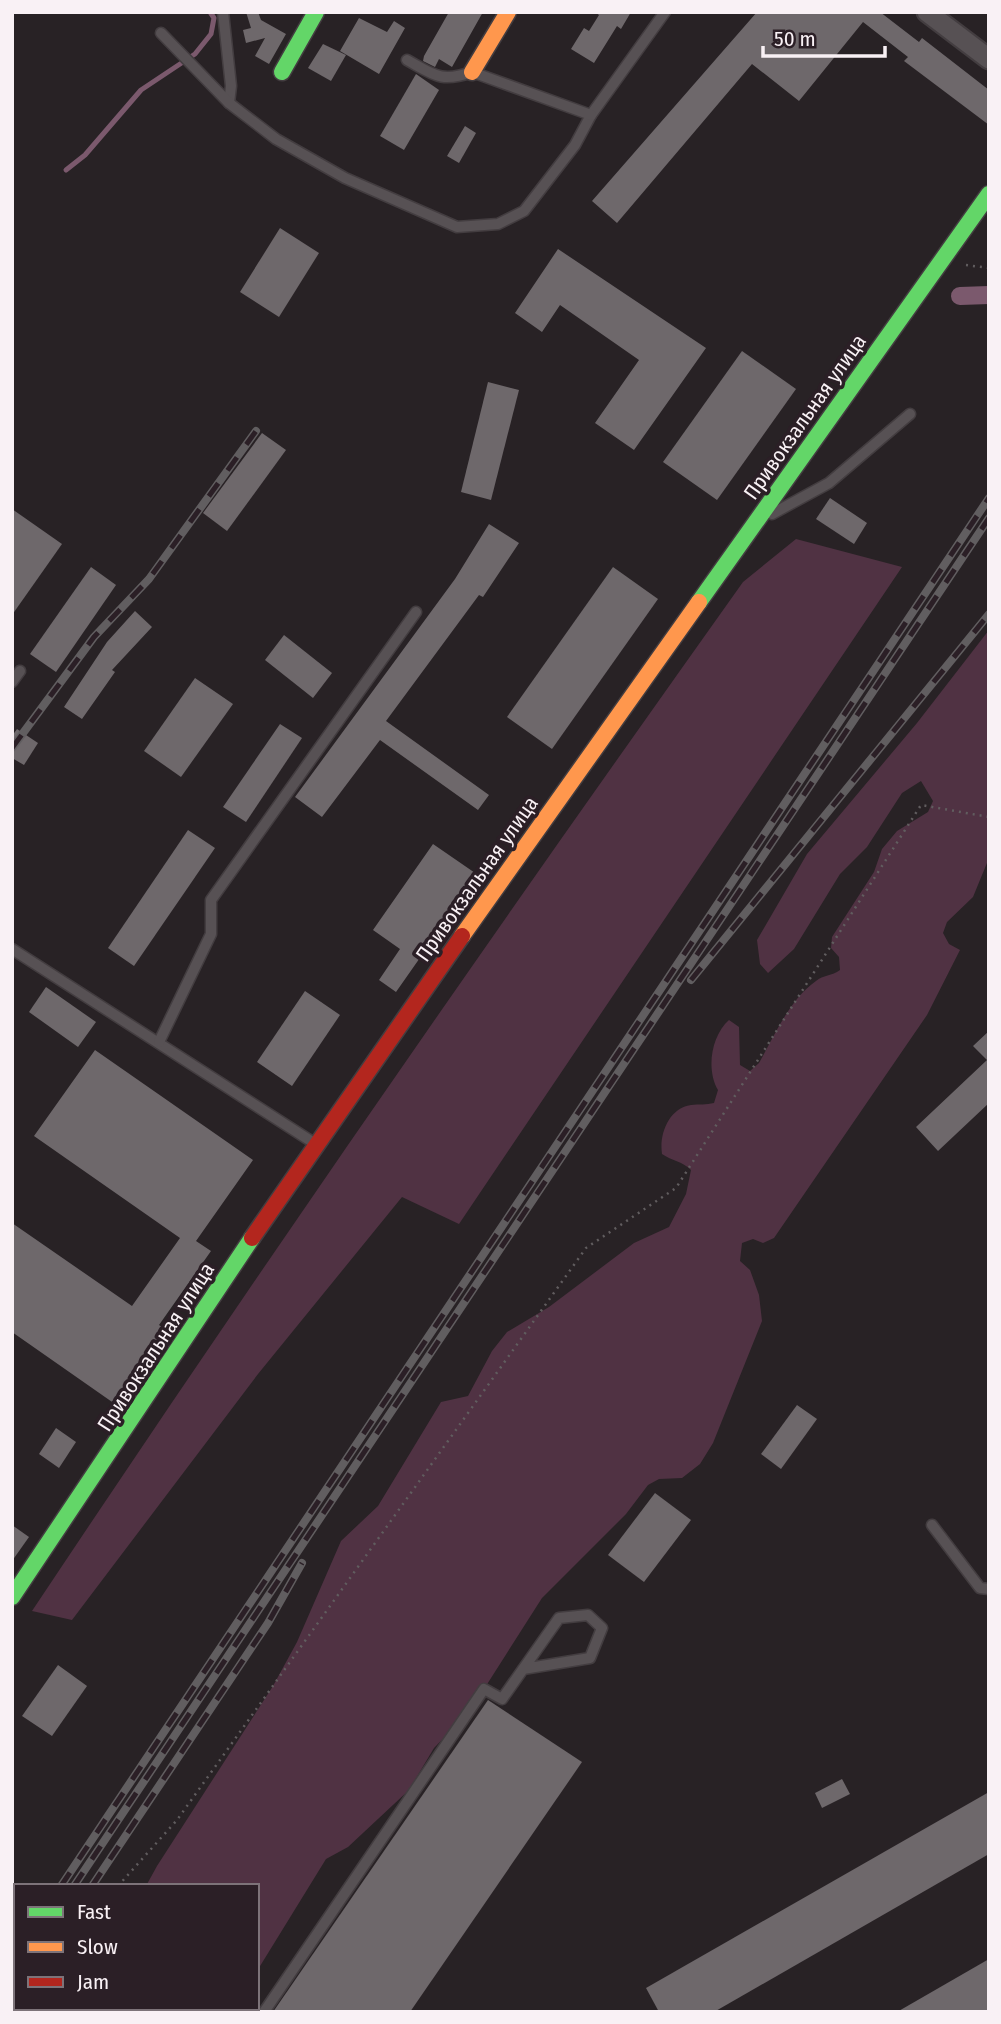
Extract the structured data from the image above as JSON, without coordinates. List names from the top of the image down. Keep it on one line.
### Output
{"streets":{"street":["Привокзальная улица"]},"legend":["Fast","Slow","Jam"],"scale_bar":"50 m"}
